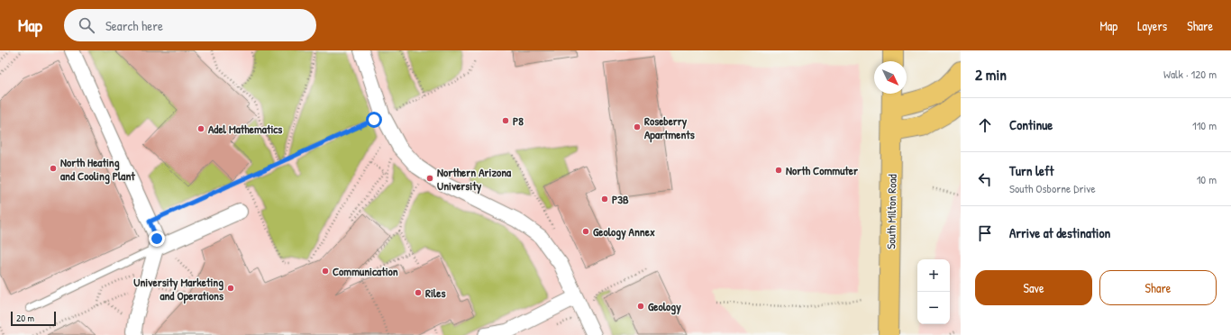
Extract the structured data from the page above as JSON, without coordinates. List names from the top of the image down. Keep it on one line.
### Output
{"streets":{"main road":["South Milton Road"]},"places":["P8","Roseberry Apartments","Adel Mathematics","North Heating and Cooling Plant","North Commuter","Northern Arizona University","P3B","Geology Annex","Communication","University Marketing and Operations","Riles","Geology"],"scale_bar":"20 m","north":"bottom right","page":{"header":"Map","search":"Search here","nav":["Map","Layers","Share"],"heading":["2 min","Walk · 120 m"],"list":[["Continue","110 m"],["Turn left","South Osborne Drive","10 m"],"Arrive at destination"],"map_buttons":["+","−"],"buttons":["Save","Share"],"scale":"20 m"}}
